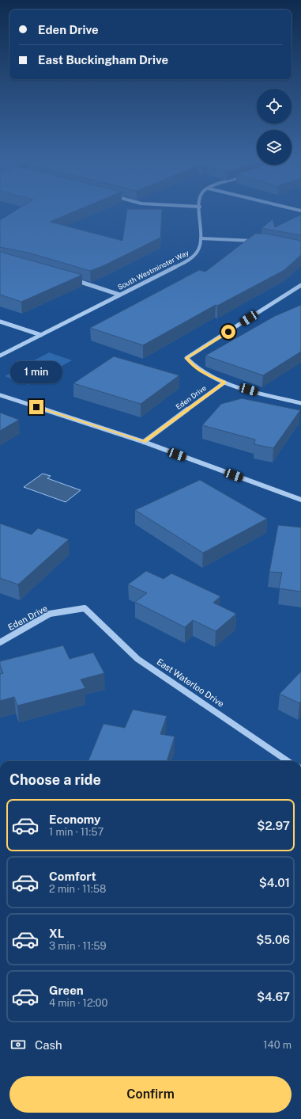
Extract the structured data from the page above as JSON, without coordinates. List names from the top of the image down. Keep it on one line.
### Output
{"streets":{"street":["South Westminster Way","Eden Drive","East Waterloo Drive"]},"crossings":[["Eden Drive","East Waterloo Drive"]],"page":{"banner":["Eden Drive","East Buckingham Drive"],"bubble":"1 min","heading":"Choose a ride","list":[{"name":"Economy","note":"1 min · 11:57","value":"$2.97"},{"name":"Comfort","note":"2 min · 11:58","value":"$4.01"},{"name":"XL","note":"3 min · 11:59","value":"$5.06"},{"name":"Green","note":"4 min · 12:00","value":"$4.67"}],"pay":["Cash","140 m"],"buttons":"Confirm"}}
